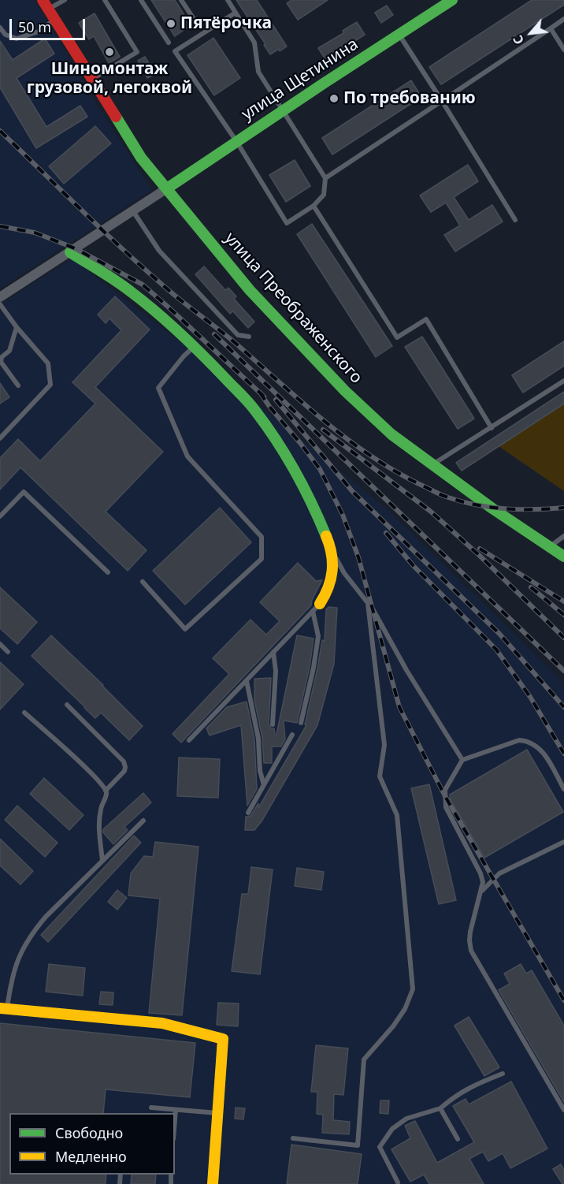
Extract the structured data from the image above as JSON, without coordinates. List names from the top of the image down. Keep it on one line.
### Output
{"streets":{"street":["улица Щетинина","улица Преображенского"]},"crossings":[["улица Щетинина","улица Преображенского"]],"places":["Пятёрочка","Шиномонтаж грузовой, легоквой","По требованию"],"legend":["Свободно","Медленно"],"scale_bar":"50 m","north":"bottom left"}
